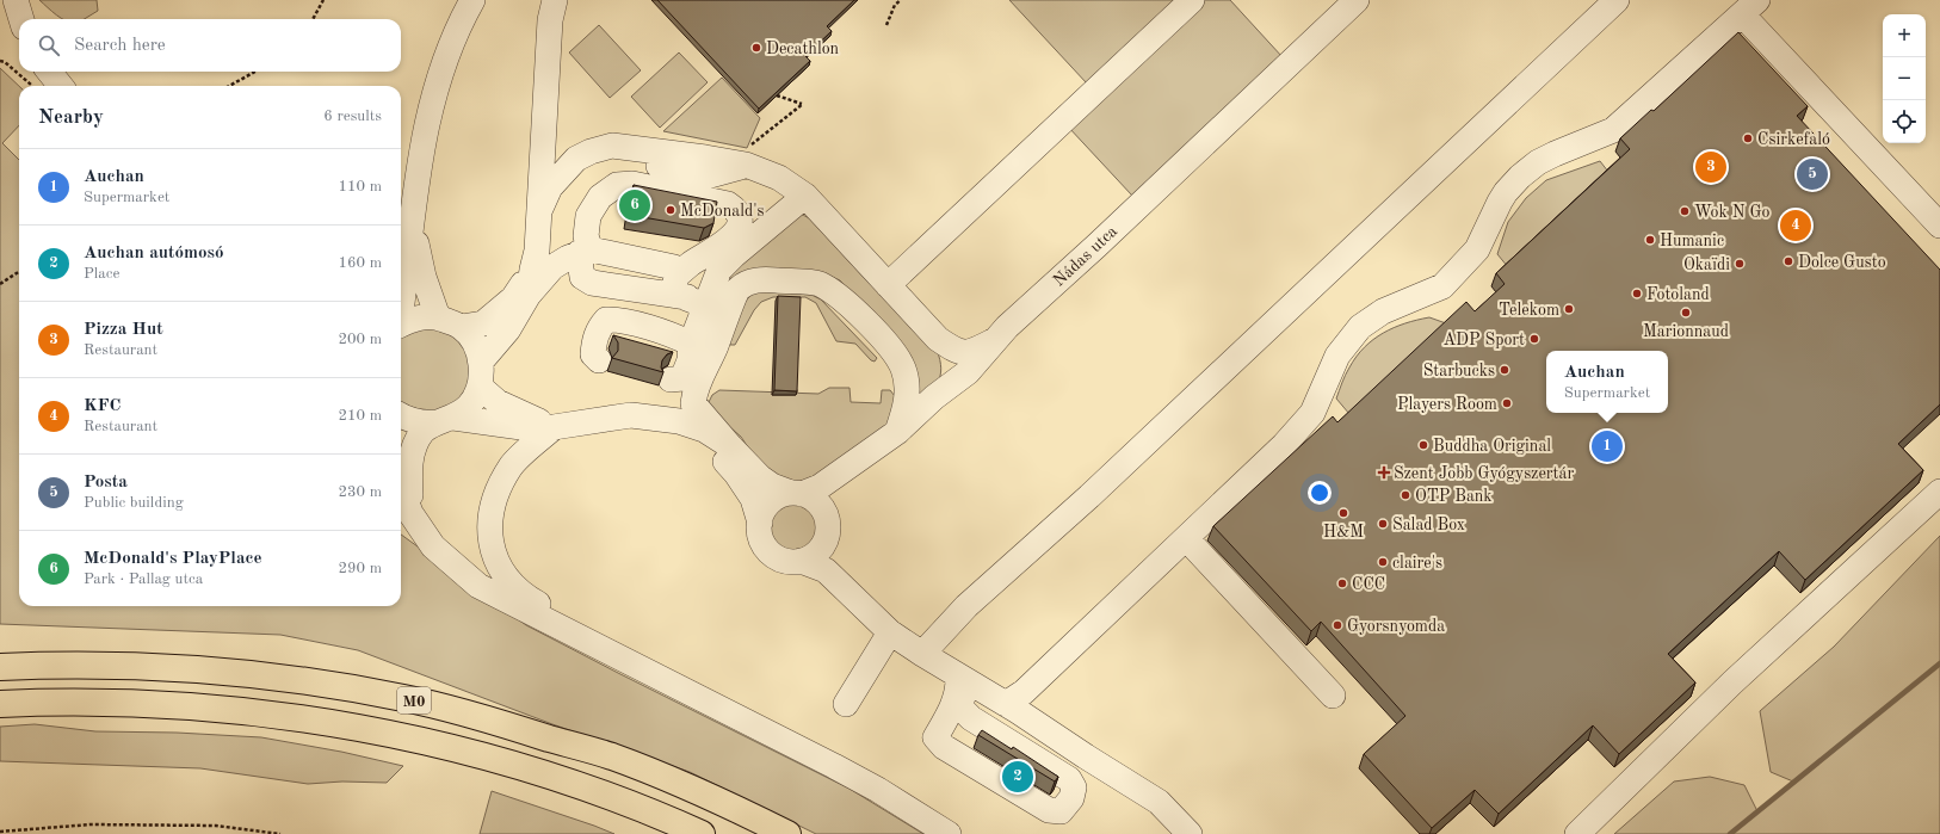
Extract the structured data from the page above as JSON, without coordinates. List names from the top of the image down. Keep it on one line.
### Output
{"streets":{"highway":["M0"],"street":["Nádas utca"]},"places":{"other":["Decathlon","Csirkefaló","McDonald's","Wok N Go","Humanic","Dolce Gusto","Okaïdi","Fotoland","Telekom","Marionnaud","ADP Sport","Starbucks","Players Room","Buddha Original","OTP Bank","H&M","Salad Box","claire's","CCC","Gyorsnyomda"],"health":["Szent Jobb Gyógyszertár"]},"page":{"map_buttons":["+","−"],"search":"Search here","heading":["Nearby","6 results"],"list":[{"mark":"1","name":"Auchan","note":"Supermarket","value":"110 m"},{"mark":"2","name":"Auchan autómosó","note":"Place","value":"160 m"},{"mark":"3","name":"Pizza Hut","note":"Restaurant","value":"200 m"},{"mark":"4","name":"KFC","note":"Restaurant","value":"210 m"},{"mark":"5","name":"Posta","note":"Public building","value":"230 m"},{"mark":"6","name":"McDonald's PlayPlace","note":"Park · Pallag utca","value":"290 m"}],"pins":["3","5","6","4","1","2"],"popup":["Auchan","Supermarket"]}}
